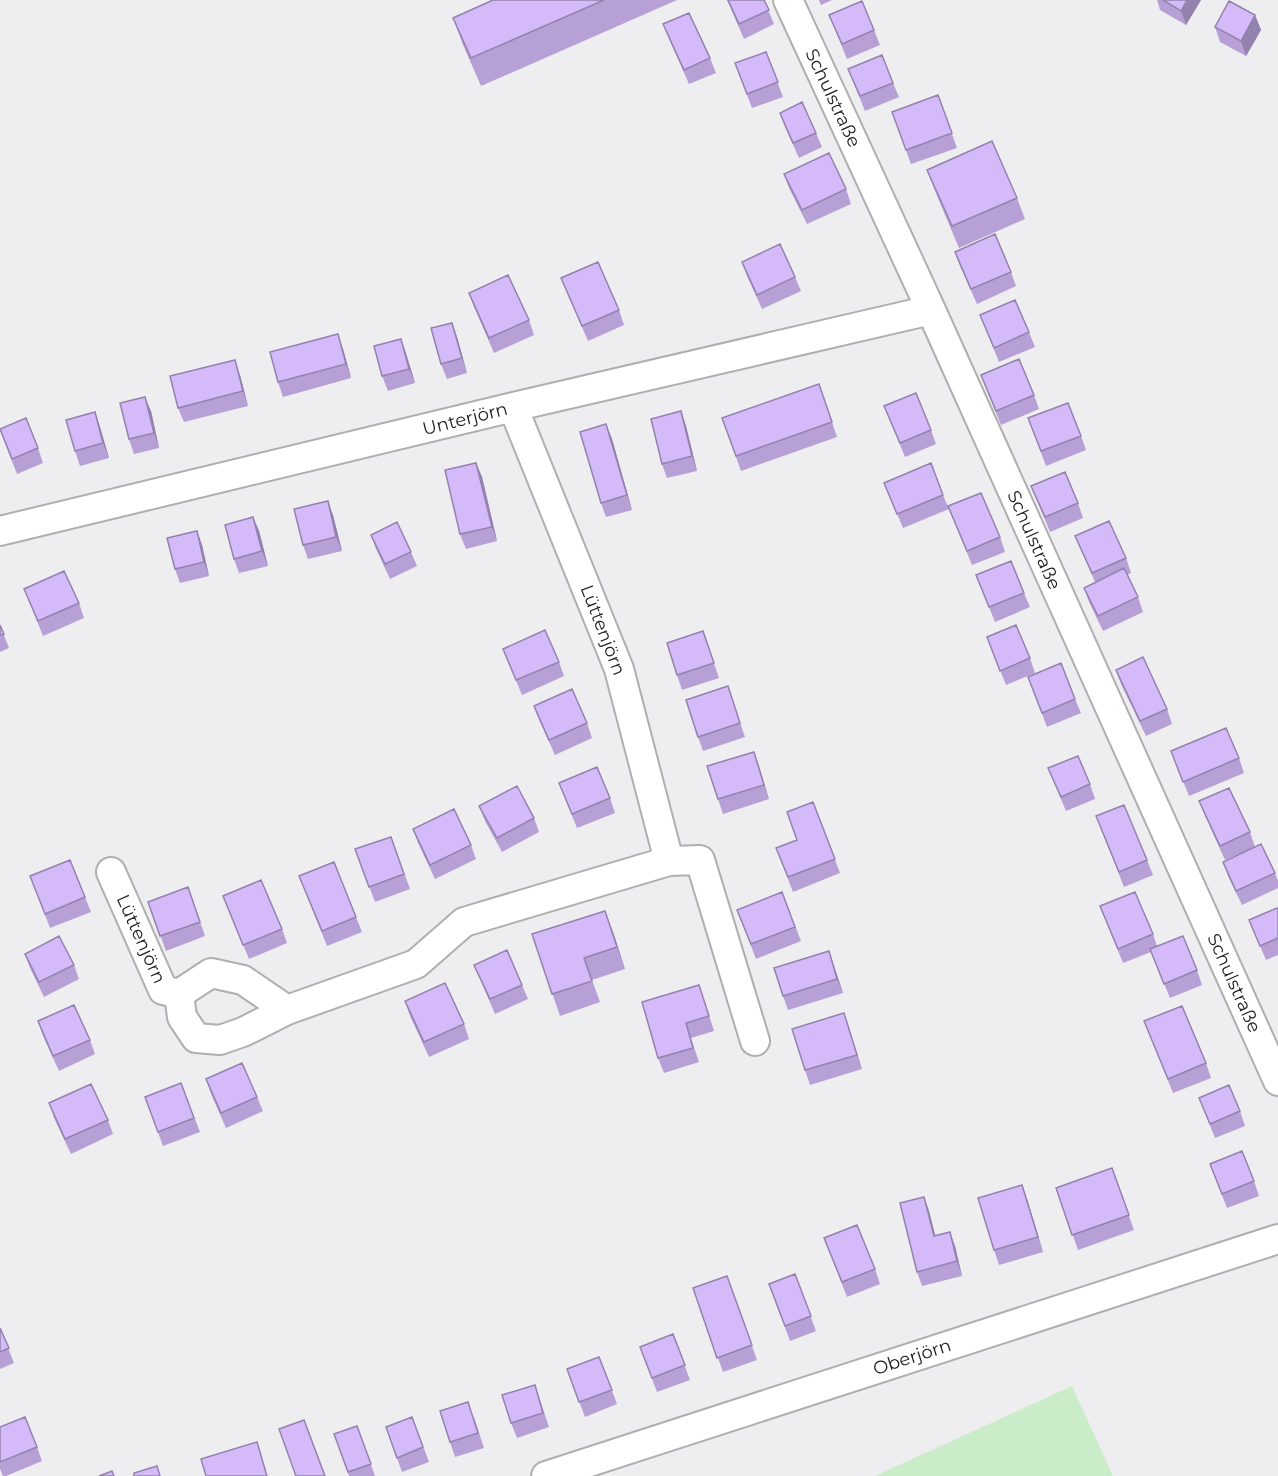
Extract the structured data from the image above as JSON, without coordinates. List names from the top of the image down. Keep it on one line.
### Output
{"streets":{"street":["Schulstraße","Unterjörn","Lüttenjörn","Oberjörn"]},"crossings":[["Schulstraße","Unterjörn"],["Unterjörn","Lüttenjörn"]]}
